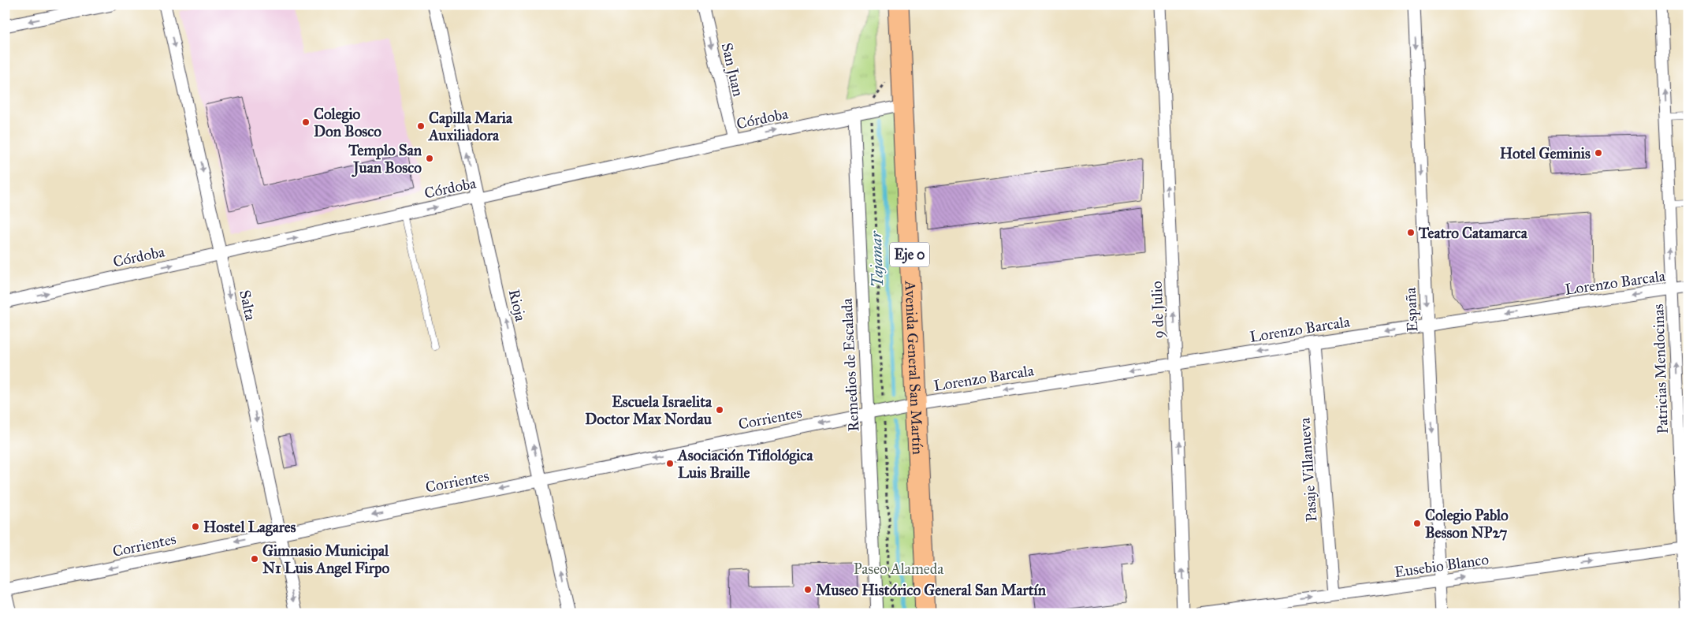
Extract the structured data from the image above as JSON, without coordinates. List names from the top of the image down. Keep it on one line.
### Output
{"streets":{"main road":["Eje 0","Avenida General San Martín"],"street":["San Juan","Córdoba","Lorenzo Barcala","Salta","Rioja","9 de Julio","España","Remedios de Escalada","Patricias Mendocinas","Corrientes","Pasaje Villanueva","Eusebio Blanco"]},"crossings":[["San Juan","Córdoba"],["Córdoba","Salta"],["Córdoba","Rioja"],["Córdoba","Remedios de Escalada"],["Córdoba","Avenida General San Martín"],["Lorenzo Barcala","9 de Julio"],["Lorenzo Barcala","España"],["Lorenzo Barcala","Avenida General San Martín"],["Lorenzo Barcala","Patricias Mendocinas"],["Lorenzo Barcala","Corrientes"],["Lorenzo Barcala","Pasaje Villanueva"],["Salta","Corrientes"],["Rioja","Corrientes"],["España","Eusebio Blanco"],["Remedios de Escalada","Corrientes"],["Avenida General San Martín","Corrientes"],["Patricias Mendocinas","Eusebio Blanco"],["Pasaje Villanueva","Eusebio Blanco"]],"one_way":["San Juan","Córdoba","Lorenzo Barcala","Salta","Rioja","9 de Julio","España","Patricias Mendocinas","Corrientes","Eusebio Blanco"],"water":["Tajamar"],"parks":["Paseo Alameda"],"places":["Colegio Don Bosco","Capilla Maria Auxiliadora","Hotel Geminis","Templo San Juan Bosco","Teatro Catamarca","Escuela Israelita Doctor Max Nordau","Asociación Tiflológica Luis Braille","Colegio Pablo Besson NP27","Hostel Lagares","Gimnasio Municipal N1 Luis Angel Firpo","Museo Histórico General San Martín"]}
